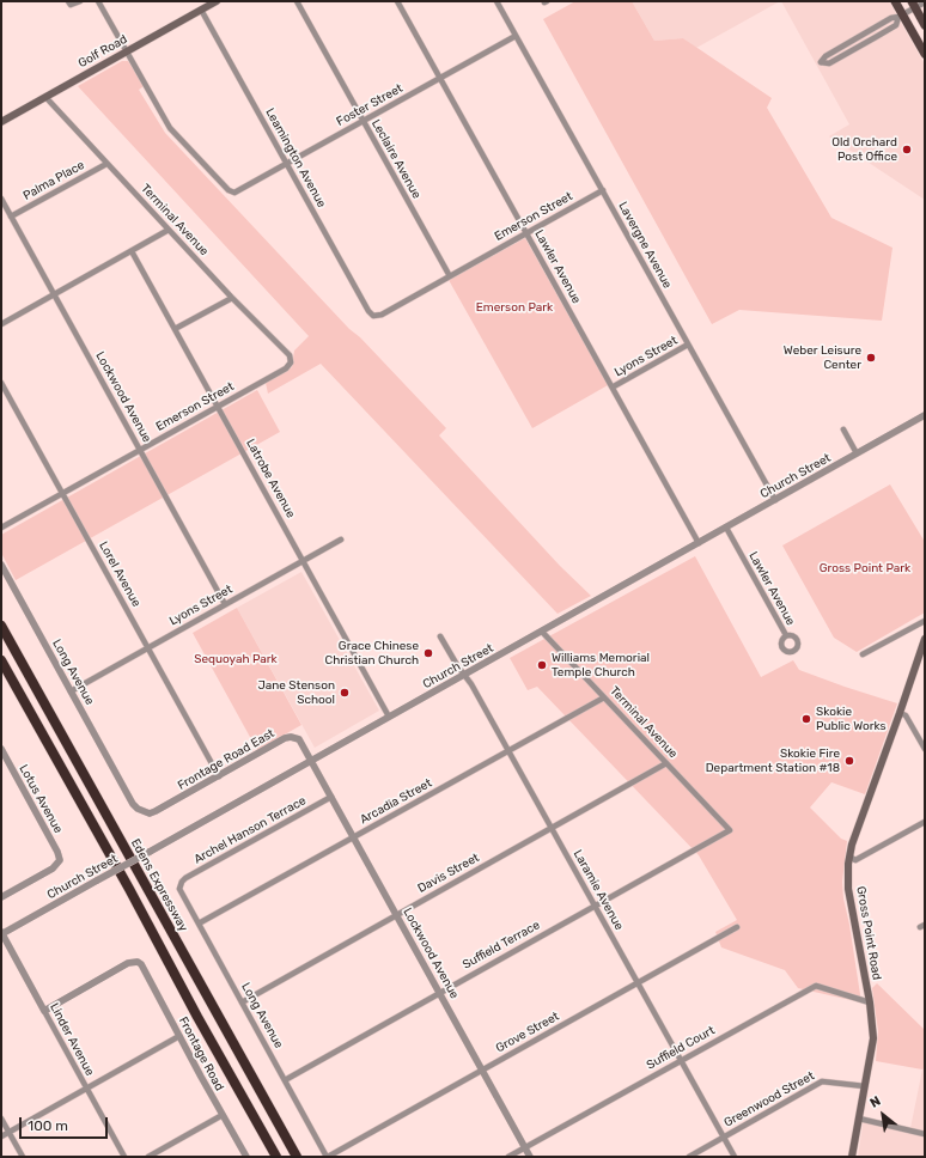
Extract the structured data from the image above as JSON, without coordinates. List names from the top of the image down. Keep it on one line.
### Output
{"streets":{"highway":["Edens Expressway"],"main road":["Golf Road","Gross Point Road"],"street":["Foster Street","Leamington Avenue","Leclaire Avenue","Palma Place","Emerson Street","Terminal Avenue","Lavergne Avenue","Lawler Avenue","Lyons Street","Lockwood Avenue","Church Street","Latrobe Avenue","Lorel Avenue","Long Avenue","Frontage Road East","Lotus Avenue","Arcadia Street","Archel Hanson Terrace","Davis Street","Laramie Avenue","Suffield Terrace","Grove Street","Linder Avenue","Suffield Court","Frontage Road","Greenwood Street"]},"crossings":[["Golf Road","Foster Street"],["Golf Road","Leamington Avenue"],["Golf Road","Terminal Avenue"],["Foster Street","Leamington Avenue"],["Foster Street","Leclaire Avenue"],["Foster Street","Lavergne Avenue"],["Foster Street","Lawler Avenue"],["Leamington Avenue","Emerson Street"],["Leclaire Avenue","Emerson Street"],["Palma Place","Terminal Avenue"],["Palma Place","Lockwood Avenue"],["Emerson Street","Terminal Avenue"],["Emerson Street","Lavergne Avenue"],["Emerson Street","Lawler Avenue"],["Emerson Street","Lockwood Avenue"],["Emerson Street","Latrobe Avenue"],["Emerson Street","Lorel Avenue"],["Terminal Avenue","Church Street"],["Terminal Avenue","Arcadia Street"],["Terminal Avenue","Davis Street"],["Terminal Avenue","Suffield Terrace"],["Lavergne Avenue","Lyons Street"],["Lavergne Avenue","Church Street"],["Lawler Avenue","Lyons Street"],["Lawler Avenue","Church Street"],["Lyons Street","Lockwood Avenue"],["Lyons Street","Latrobe Avenue"],["Lyons Street","Lorel Avenue"],["Lyons Street","Long Avenue"],["Lockwood Avenue","Church Street"],["Lockwood Avenue","Frontage Road East"],["Lockwood Avenue","Arcadia Street"],["Lockwood Avenue","Archel Hanson Terrace"],["Lockwood Avenue","Davis Street"],["Lockwood Avenue","Suffield Terrace"],["Lockwood Avenue","Grove Street"],["Lockwood Avenue","Suffield Court"],["Church Street","Latrobe Avenue"],["Church Street","Frontage Road East"],["Church Street","Laramie Avenue"],["Church Street","Linder Avenue"],["Lorel Avenue","Frontage Road East"],["Long Avenue","Frontage Road East"],["Long Avenue","Arcadia Street"],["Long Avenue","Archel Hanson Terrace"],["Long Avenue","Davis Street"],["Long Avenue","Suffield Terrace"],["Long Avenue","Grove Street"],["Arcadia Street","Laramie Avenue"],["Davis Street","Laramie Avenue"],["Laramie Avenue","Suffield Terrace"],["Laramie Avenue","Grove Street"],["Laramie Avenue","Suffield Court"],["Laramie Avenue","Greenwood Street"],["Gross Point Road","Suffield Court"],["Gross Point Road","Greenwood Street"],["Linder Avenue","Frontage Road"]],"parks":["Emerson Park","Gross Point Park","Sequoyah Park"],"places":["Old Orchard Post Office","Weber Leisure Center","Grace Chinese Christian Church","Williams Memorial Temple Church","Jane Stenson School","Skokie Public Works","Skokie Fire Department Station #18"],"scale_bar":"100 m","north":"top left"}
